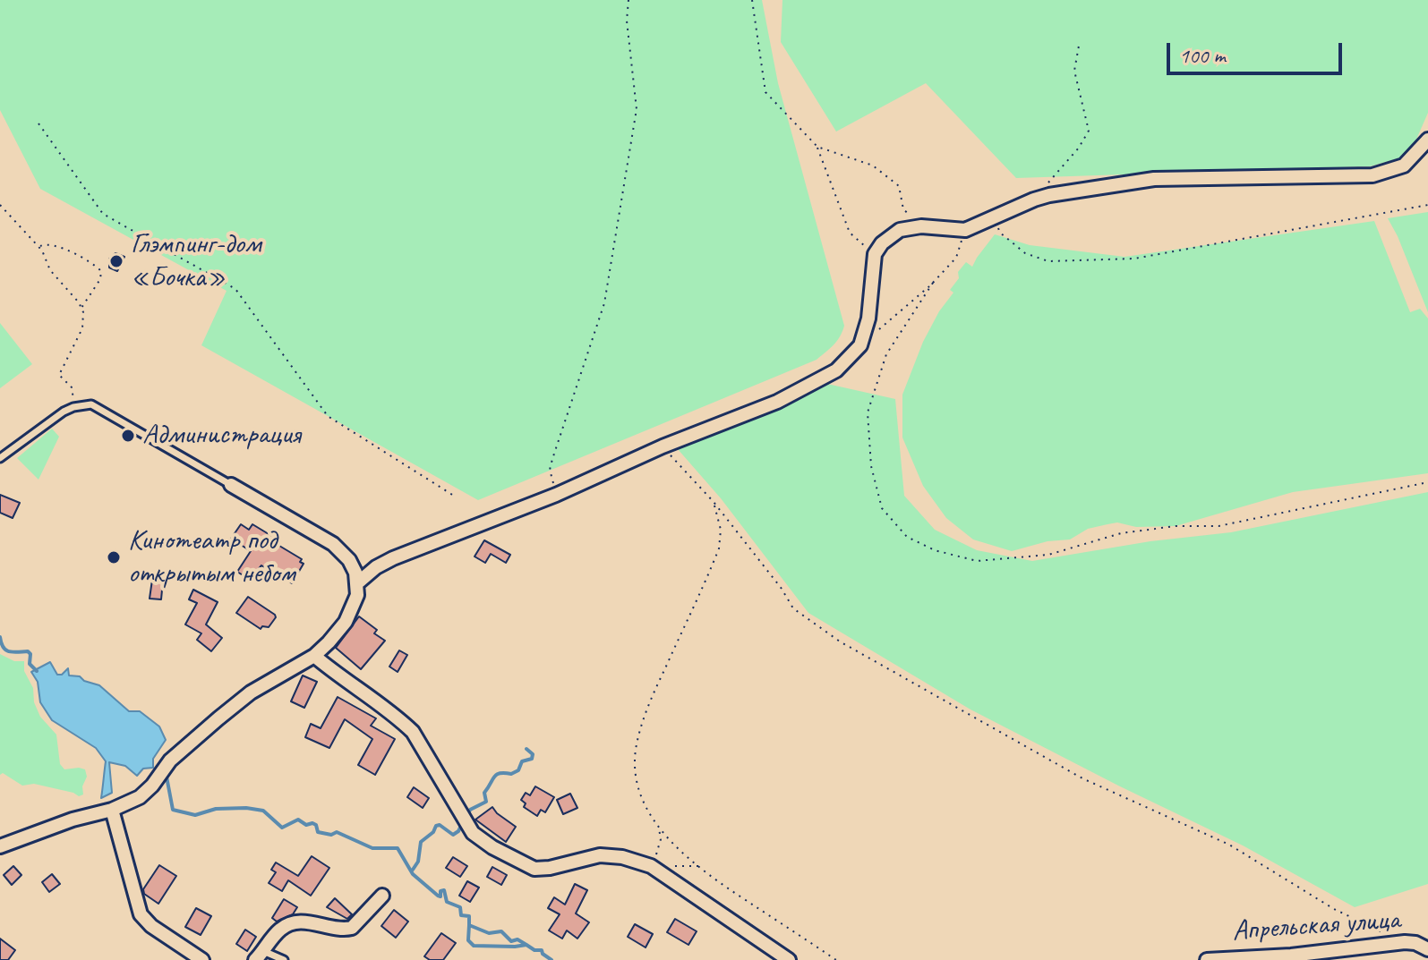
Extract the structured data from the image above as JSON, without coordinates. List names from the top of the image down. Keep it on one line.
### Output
{"streets":{"street":["Апрельская улица"]},"places":["Глэмпинг-дом «Бочка»","Администрация","Кинотеатр под открытым небом"],"scale_bar":"100 m"}
